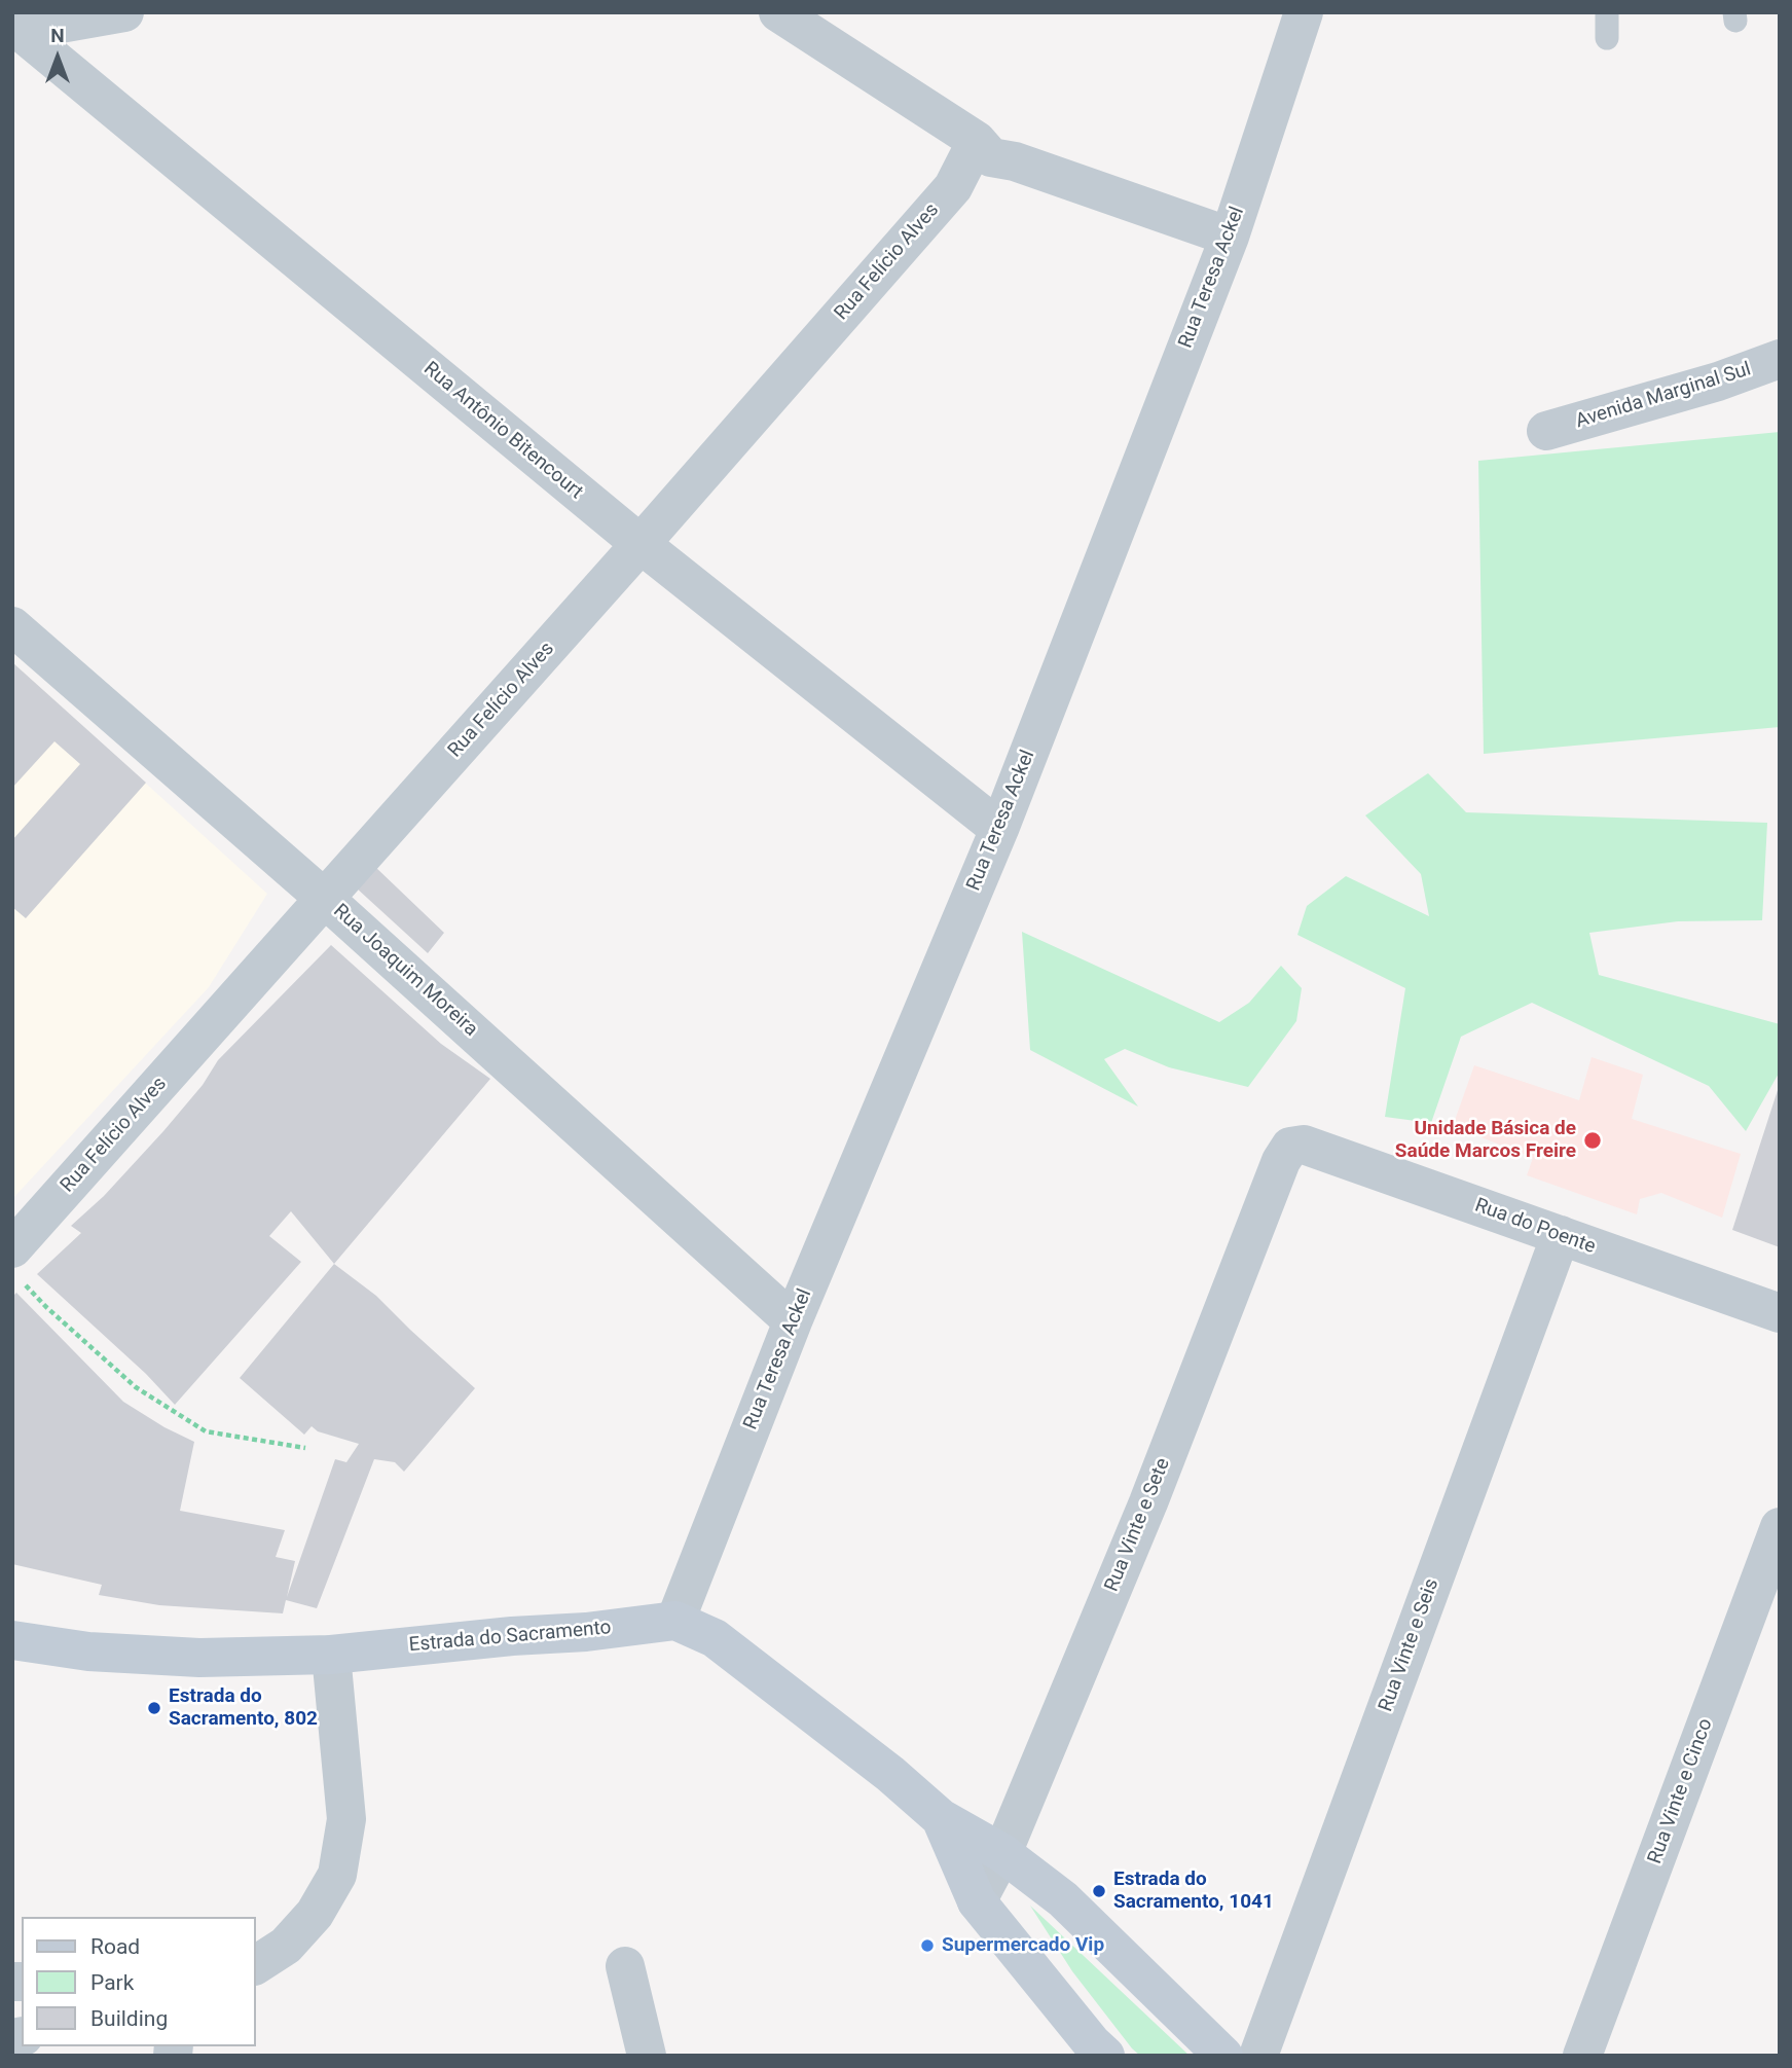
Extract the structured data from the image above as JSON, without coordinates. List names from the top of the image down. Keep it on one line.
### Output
{"streets":{"street":["Rua Felício Alves","Rua Teresa Ackel","Avenida Marginal Sul","Rua Antônio Bitencourt","Rua Joaquim Moreira","Rua do Poente","Rua Vinte e Sete","Estrada do Sacramento","Rua Vinte e Seis","Rua Vinte e Cinco"]},"crossings":[["Rua Felício Alves","Rua Antônio Bitencourt"],["Rua Felício Alves","Rua Joaquim Moreira"],["Rua Teresa Ackel","Rua Antônio Bitencourt"],["Rua Teresa Ackel","Rua Joaquim Moreira"],["Rua Teresa Ackel","Estrada do Sacramento"],["Rua do Poente","Rua Vinte e Sete"],["Rua do Poente","Rua Vinte e Seis"]],"places":["Unidade Básica de Saúde Marcos Freire","Estrada do Sacramento, 802","Estrada do Sacramento, 1041","Supermercado Vip"],"legend":["Road","Park","Building"],"north":"top"}
